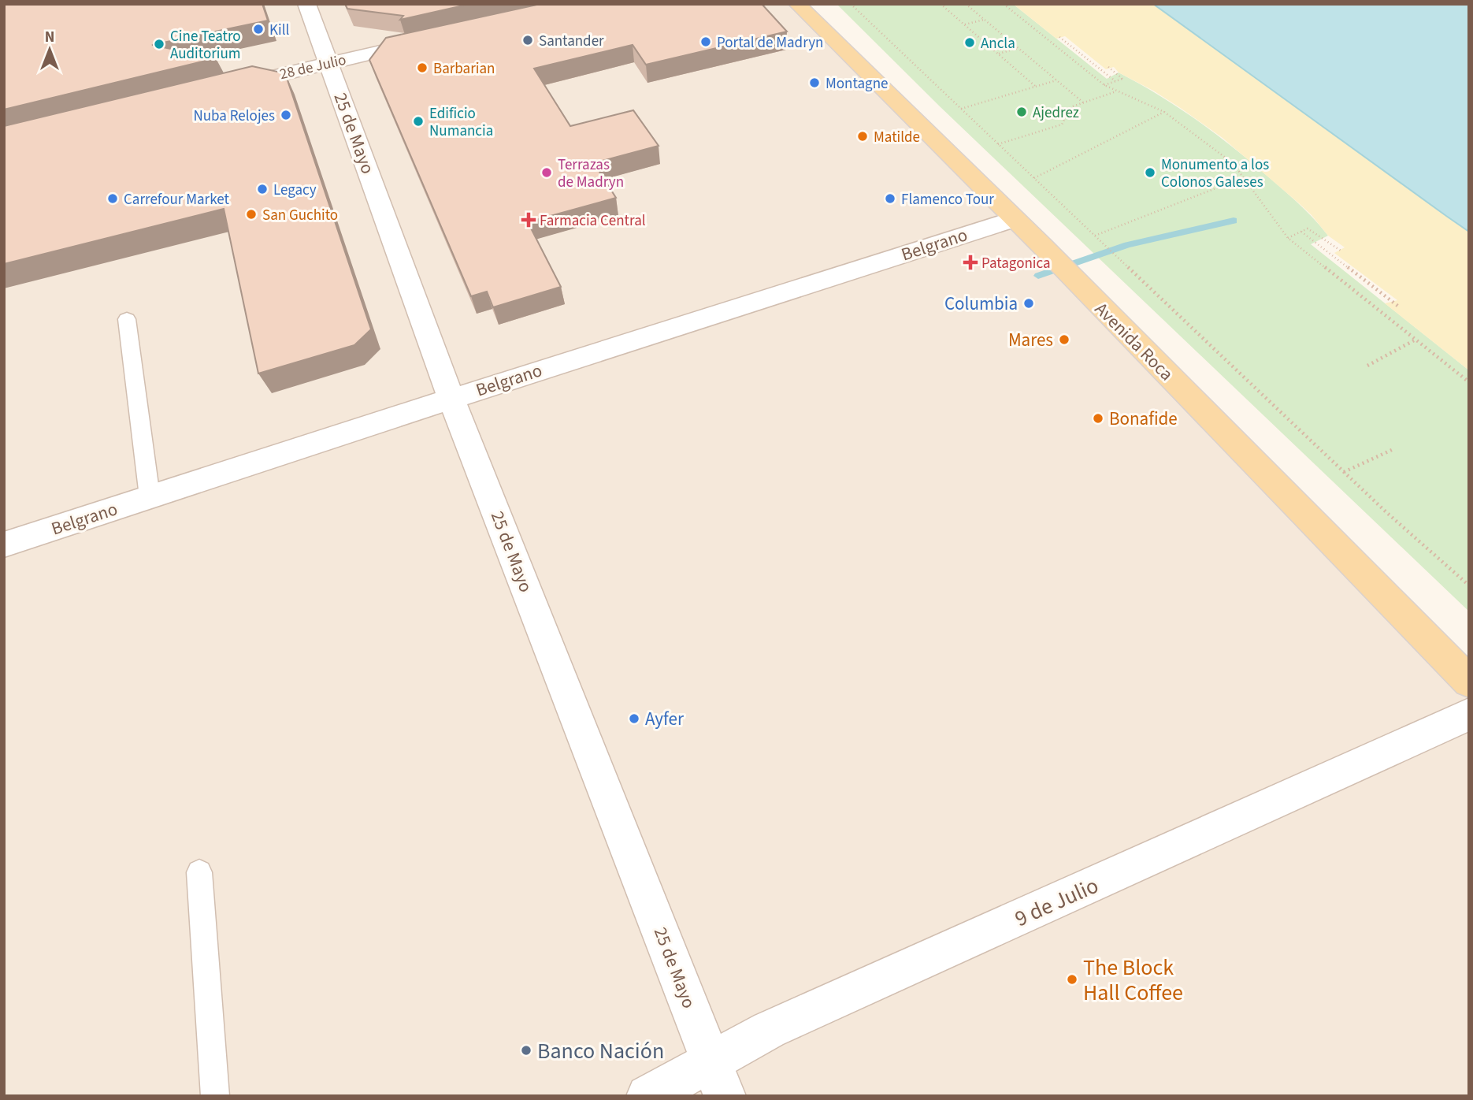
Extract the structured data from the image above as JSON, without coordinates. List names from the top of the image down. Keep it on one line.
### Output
{"streets":{"main road":["Avenida Roca"],"street":["28 de Julio","25 de Mayo","Belgrano","9 de Julio"]},"crossings":[["28 de Julio","25 de Mayo"],["25 de Mayo","Belgrano"],["25 de Mayo","9 de Julio"],["Belgrano","Avenida Roca"]],"places":{"other":["Kill","Santander","Portal de Madryn","Ancla","Cine Teatro Auditorium","Barbarian","Montagne","Ajedrez","Nuba Relojes","Edificio Numancia","Matilde","Terrazas de Madryn","Monumento a los Colonos Galeses","Legacy","Carrefour Market","Flamenco Tour","San Guchito","Columbia","Mares","Bonafide","Ayfer","The Block Hall Coffee","Banco Nación"],"health":["Farmacia Central","Patagonica"]},"north":"top"}
